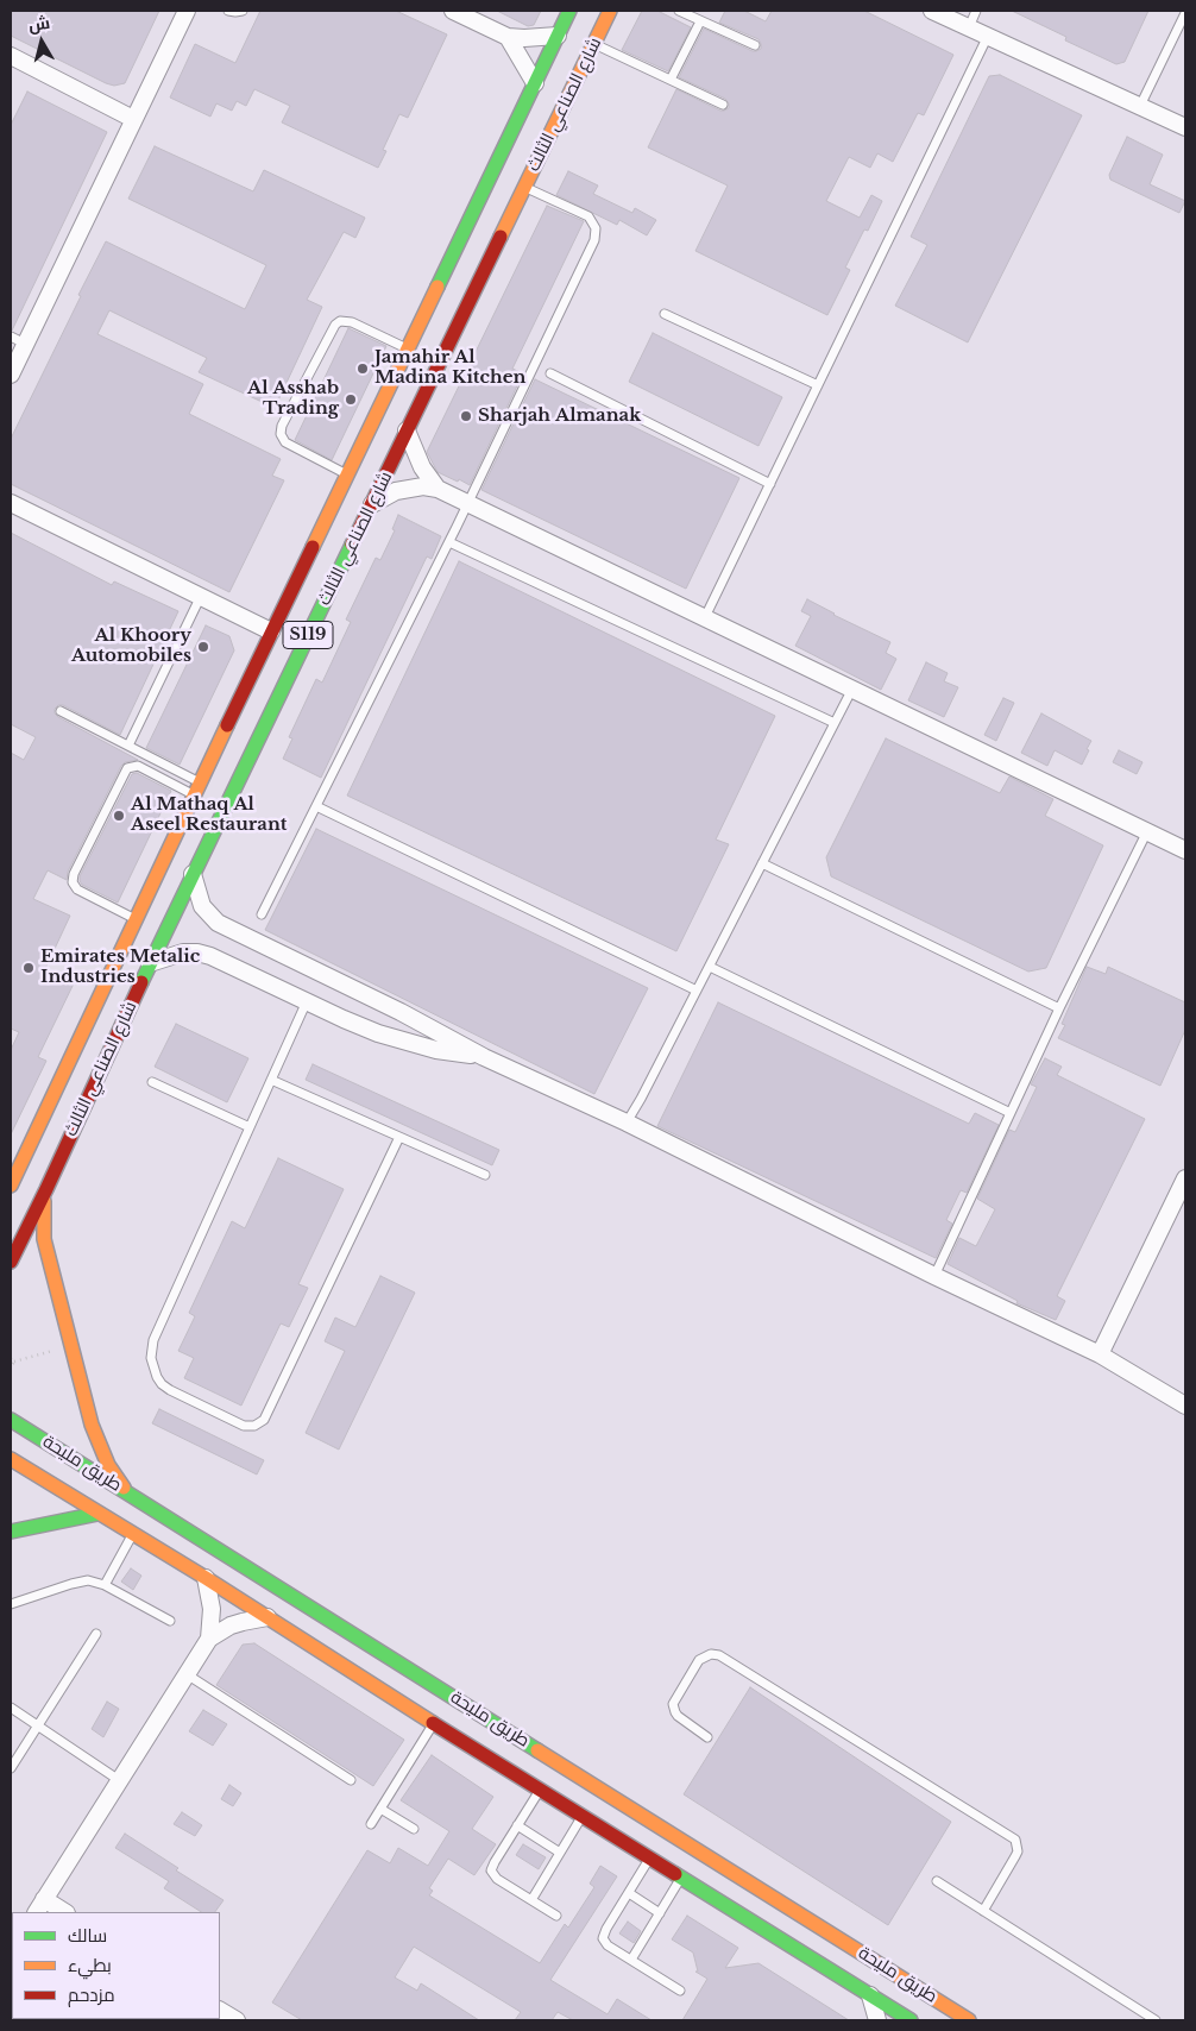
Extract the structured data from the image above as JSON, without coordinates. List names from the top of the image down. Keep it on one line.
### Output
{"streets":{"main road":["شارع الصناعي الثالث","S119","طريق مليحة"]},"places":["Jamahir Al Madina Kitchen","Al Asshab Trading","Sharjah Almanak","Al Khoory Automobiles","Al Mathaq Al Aseel Restaurant","Emirates Metalic Industries"],"legend":["سالك","بطيء","مزدحم"],"north":"top"}
